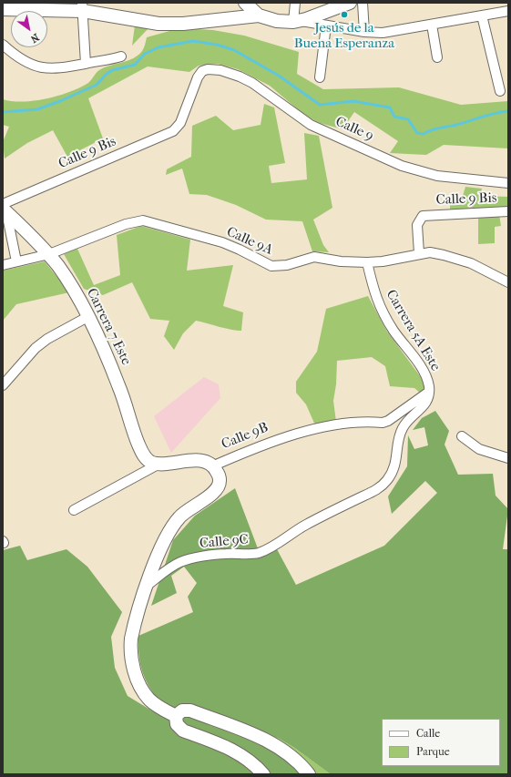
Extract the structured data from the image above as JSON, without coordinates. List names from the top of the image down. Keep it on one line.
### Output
{"streets":{"street":["Calle 9","Calle 9 Bis","Calle 9A","Carrera 7 Este","Carrera 5A Este","Calle 9B","Calle 9C"]},"crossings":[["Calle 9","Calle 9 Bis"],["Calle 9 Bis","Calle 9A"],["Calle 9 Bis","Carrera 7 Este"],["Calle 9A","Carrera 7 Este"],["Calle 9A","Carrera 5A Este"],["Carrera 7 Este","Calle 9B"],["Carrera 5A Este","Calle 9B"],["Carrera 5A Este","Calle 9C"],["Calle 9B","Calle 9C"]],"places":["Jesús de la Buena Esperanza"],"legend":["Calle","Parque"],"north":"bottom right"}
